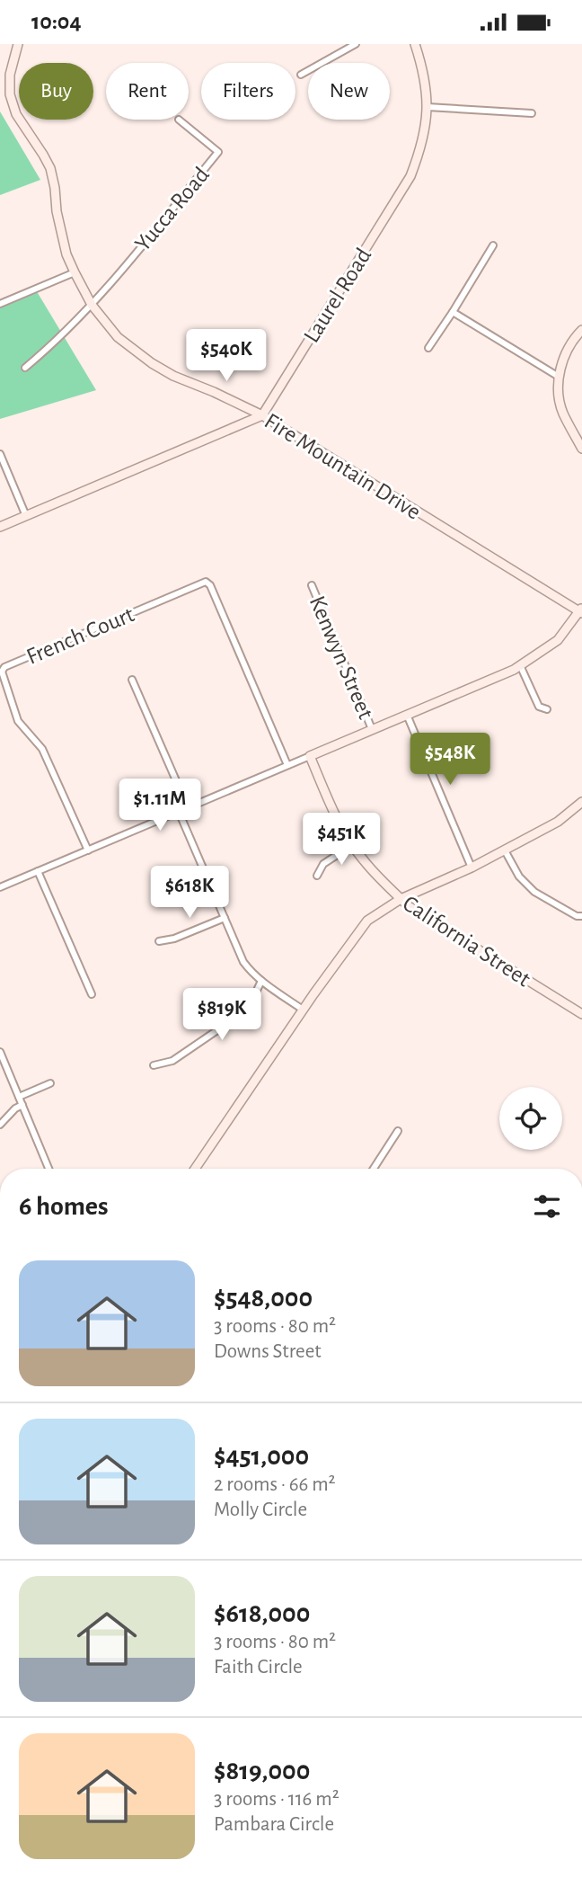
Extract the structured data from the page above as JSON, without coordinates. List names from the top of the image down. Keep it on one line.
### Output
{"streets":{"main road":["Laurel Road","Fire Mountain Drive","California Street"],"street":["Yucca Road","French Court","Kenwyn Street"]},"crossings":[["Yucca Road","Fire Mountain Drive"],["Laurel Road","Fire Mountain Drive"]],"page":{"status":"10:04","chip":["Buy","Rent","Filters","New"],"price":["$540K","$548K","$1.11M","$451K","$618K","$819K"],"heading":"6 homes","list":[{"name":"$548,000","note":"3 rooms · 80 m² · Downs Street"},{"name":"$451,000","note":"2 rooms · 66 m² · Molly Circle"},{"name":"$618,000","note":"3 rooms · 80 m² · Faith Circle"},{"name":"$819,000","note":"3 rooms · 116 m² · Pambara Circle"}]}}
